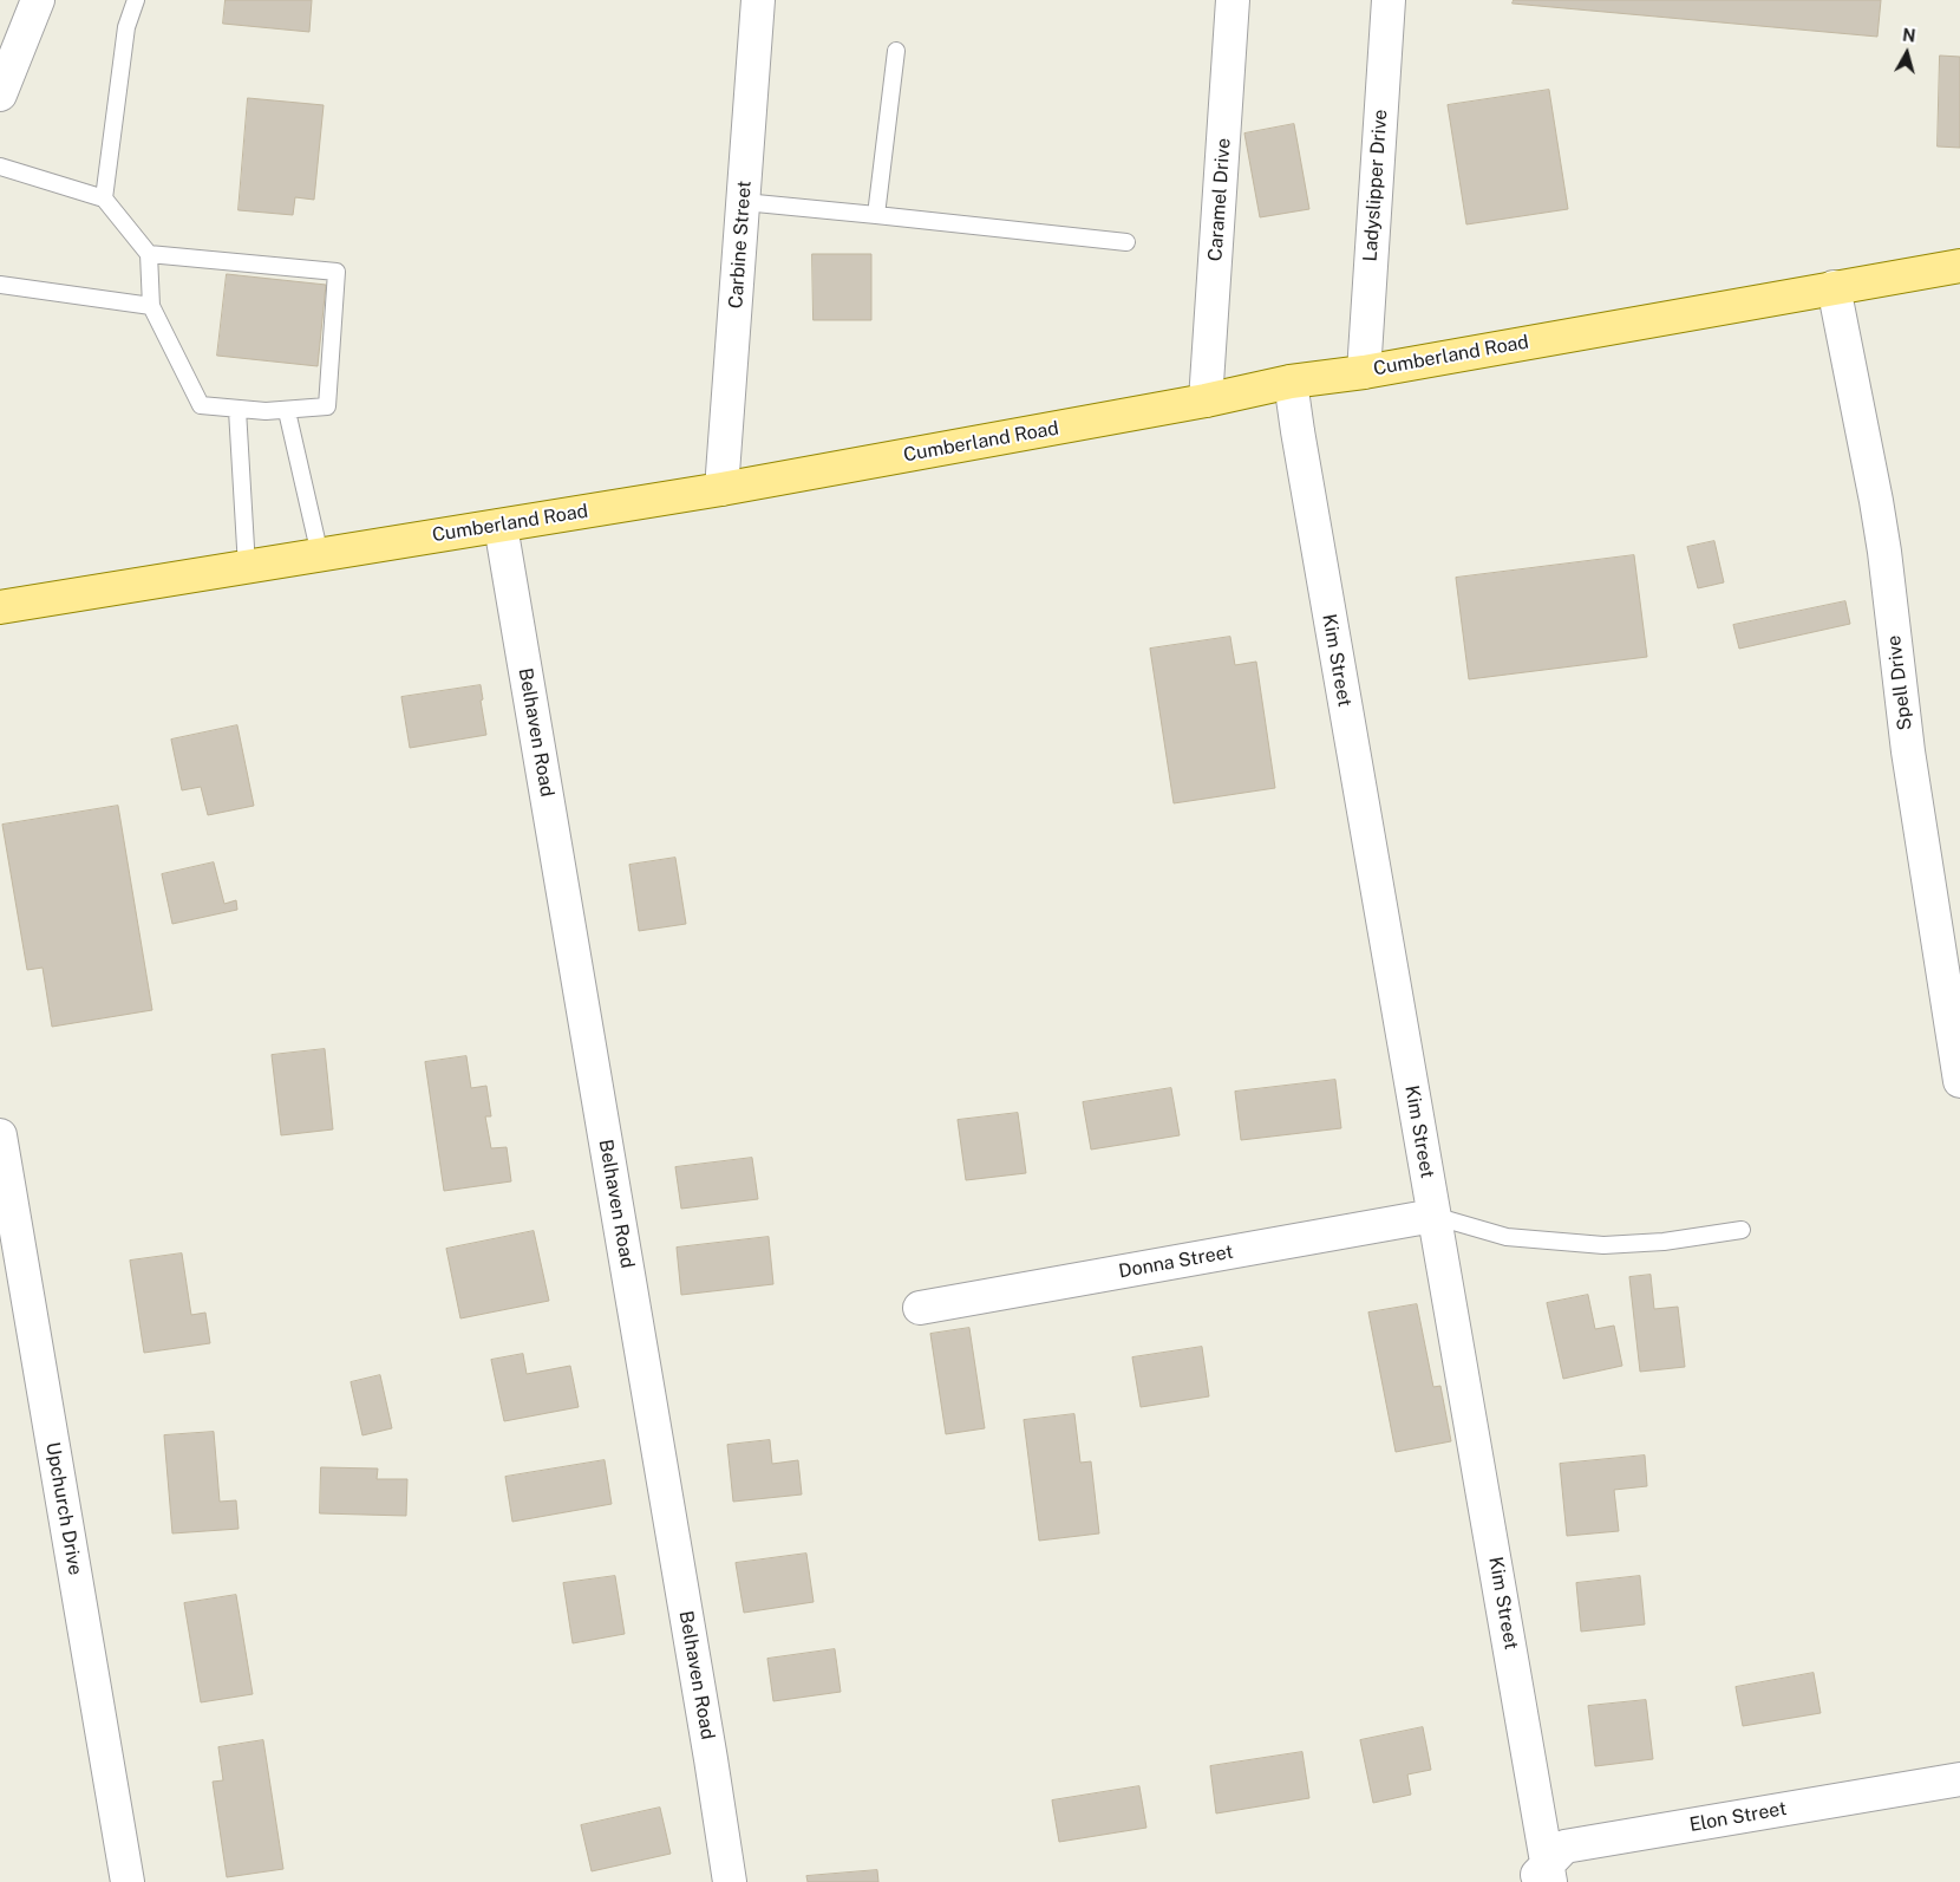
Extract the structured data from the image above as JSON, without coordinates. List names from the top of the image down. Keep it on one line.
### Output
{"streets":{"main road":["Cumberland Road"],"street":["Ladyslipper Drive","Caramel Drive","Carbine Street","Kim Street","Spell Drive","Belhaven Road","Donna Street","Upchurch Drive","Elon Street"]},"crossings":[["Ladyslipper Drive","Cumberland Road"],["Caramel Drive","Cumberland Road"],["Carbine Street","Cumberland Road"],["Cumberland Road","Kim Street"],["Cumberland Road","Spell Drive"],["Cumberland Road","Belhaven Road"],["Kim Street","Donna Street"],["Kim Street","Elon Street"]],"north":"top"}
